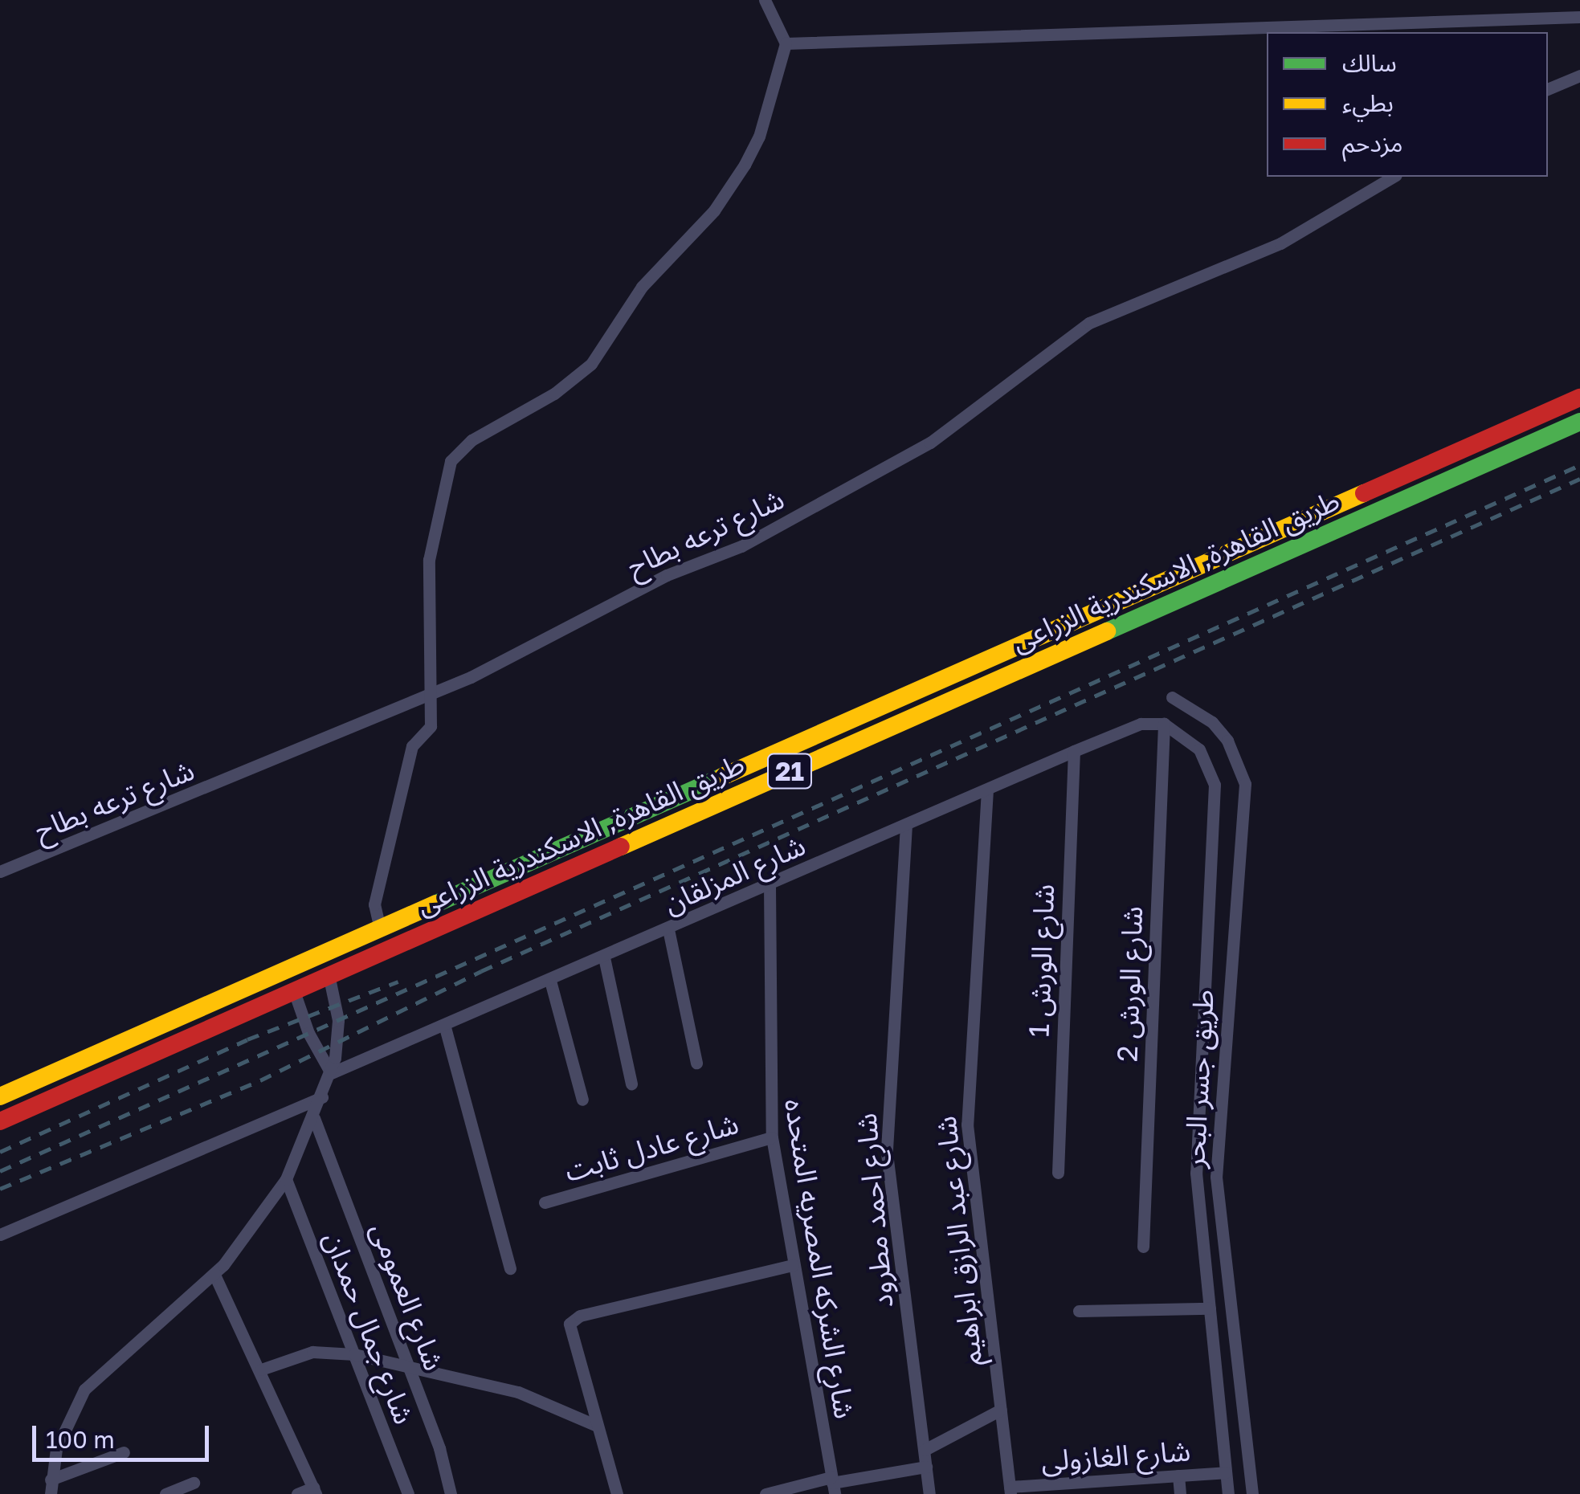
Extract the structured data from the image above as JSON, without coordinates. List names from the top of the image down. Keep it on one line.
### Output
{"streets":{"highway":["طريق القاهرة, الاسكندرية الزراعى","21"],"street":["شارع ترعه بطاح","شارع المزلقان","شارع الورش 1","شارع الورش 2","طريق جسر البحر","شارع عادل ثابت","شارع احمد مطرود","شارع عبد الرازق ابراهيم","شارع الشركه المصريه المتحده","شارع العمومى","شارع جمال حمدان","شارع الغازولى"]},"crossings":[["شارع المزلقان","شارع الورش 1"],["شارع المزلقان","شارع الورش 2"],["شارع المزلقان","طريق جسر البحر"],["شارع المزلقان","شارع احمد مطرود"],["شارع المزلقان","شارع عبد الرازق ابراهيم"],["شارع المزلقان","شارع الشركه المصريه المتحده"],["شارع الورش 2","طريق جسر البحر"],["طريق جسر البحر","شارع الغازولى"],["شارع عادل ثابت","شارع الشركه المصريه المتحده"],["شارع عبد الرازق ابراهيم","شارع الغازولى"]],"legend":["سالك","بطيء","مزدحم"],"scale_bar":"100 m"}
